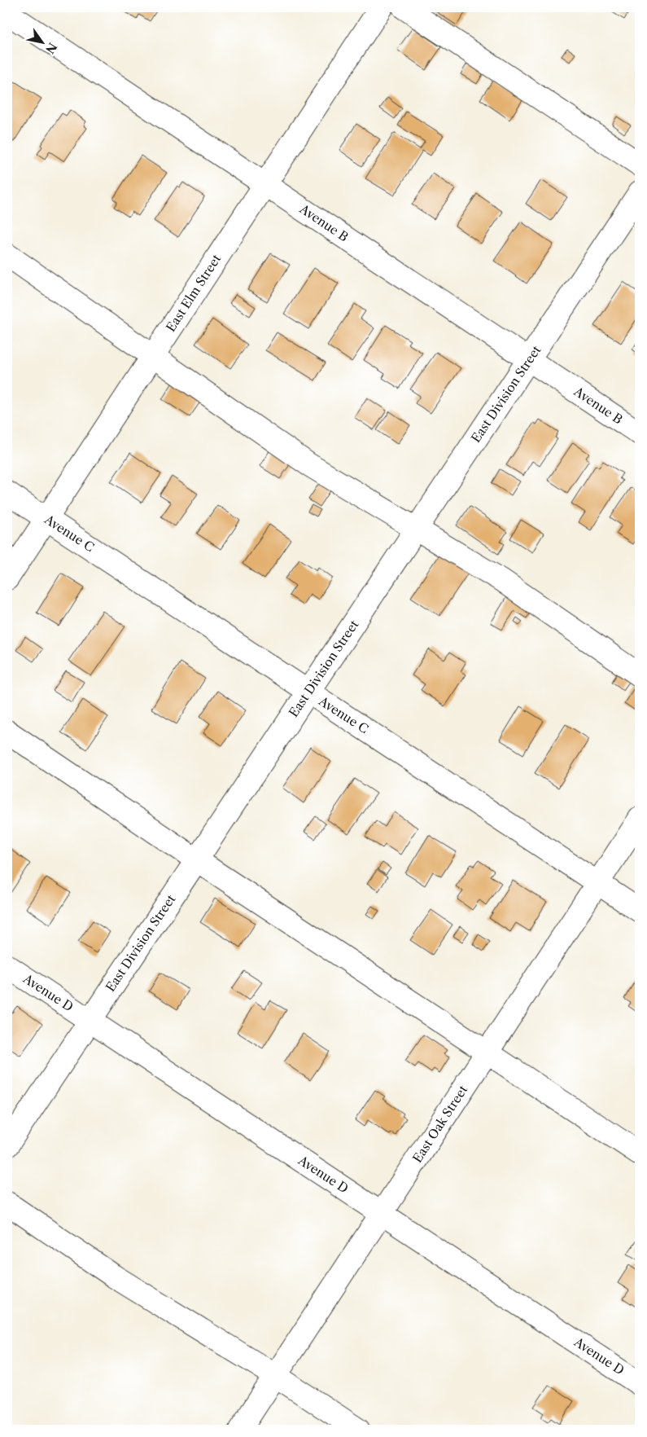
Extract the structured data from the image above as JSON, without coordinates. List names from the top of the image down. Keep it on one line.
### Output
{"streets":{"street":["Avenue B","East Elm Street","East Division Street","Avenue C","Avenue D","East Oak Street"]},"crossings":[["Avenue B","East Elm Street"],["Avenue B","East Division Street"],["East Elm Street","Avenue C"],["East Division Street","Avenue C"],["East Division Street","Avenue D"],["Avenue C","East Oak Street"],["Avenue D","East Oak Street"]],"north":"bottom right"}
